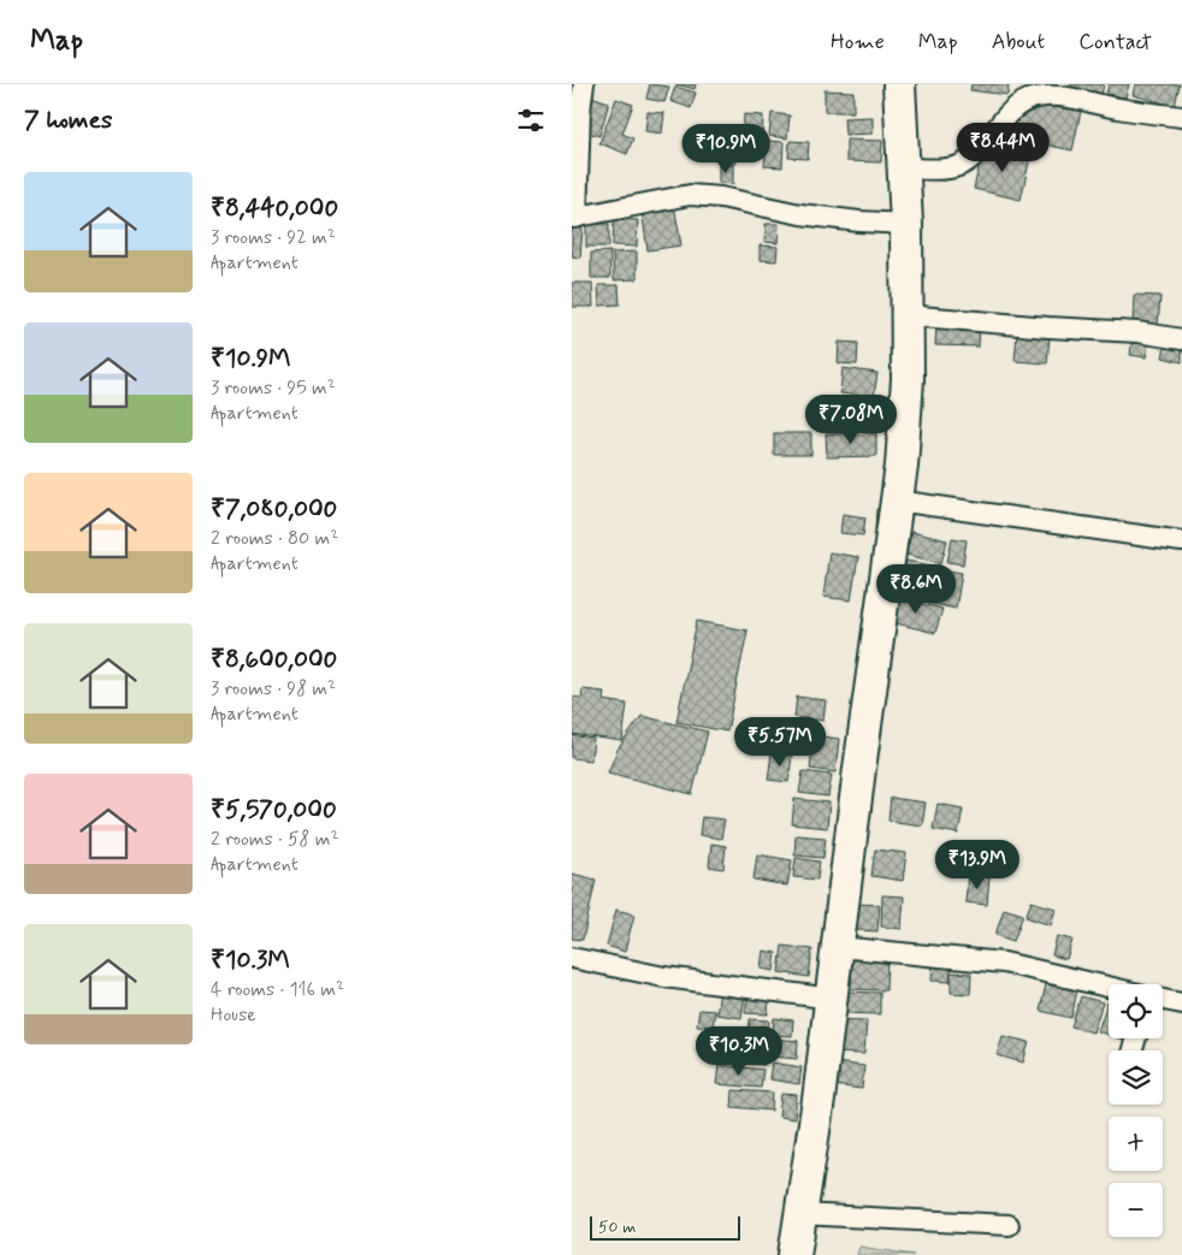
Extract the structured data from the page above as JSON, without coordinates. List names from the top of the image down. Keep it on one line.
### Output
{"scale_bar":"50 m","page":{"header":"Map","nav":["Home","Map","About","Contact"],"heading":"7 homes","price":["₹8.44M","₹10.9M","₹7.08M","₹8.6M","₹5.57M","₹13.9M","₹10.3M"],"list":[{"name":"₹8,440,000","note":"3 rooms · 92 m² · Apartment"},{"name":"₹10.9M","note":"3 rooms · 95 m² · Apartment"},{"name":"₹7,080,000","note":"2 rooms · 80 m² · Apartment"},{"name":"₹8,600,000","note":"3 rooms · 98 m² · Apartment"},{"name":"₹5,570,000","note":"2 rooms · 58 m² · Apartment"},{"name":"₹10.3M","note":"4 rooms · 116 m² · House"}],"map_buttons":["+","−"],"scale":"50 m"}}
